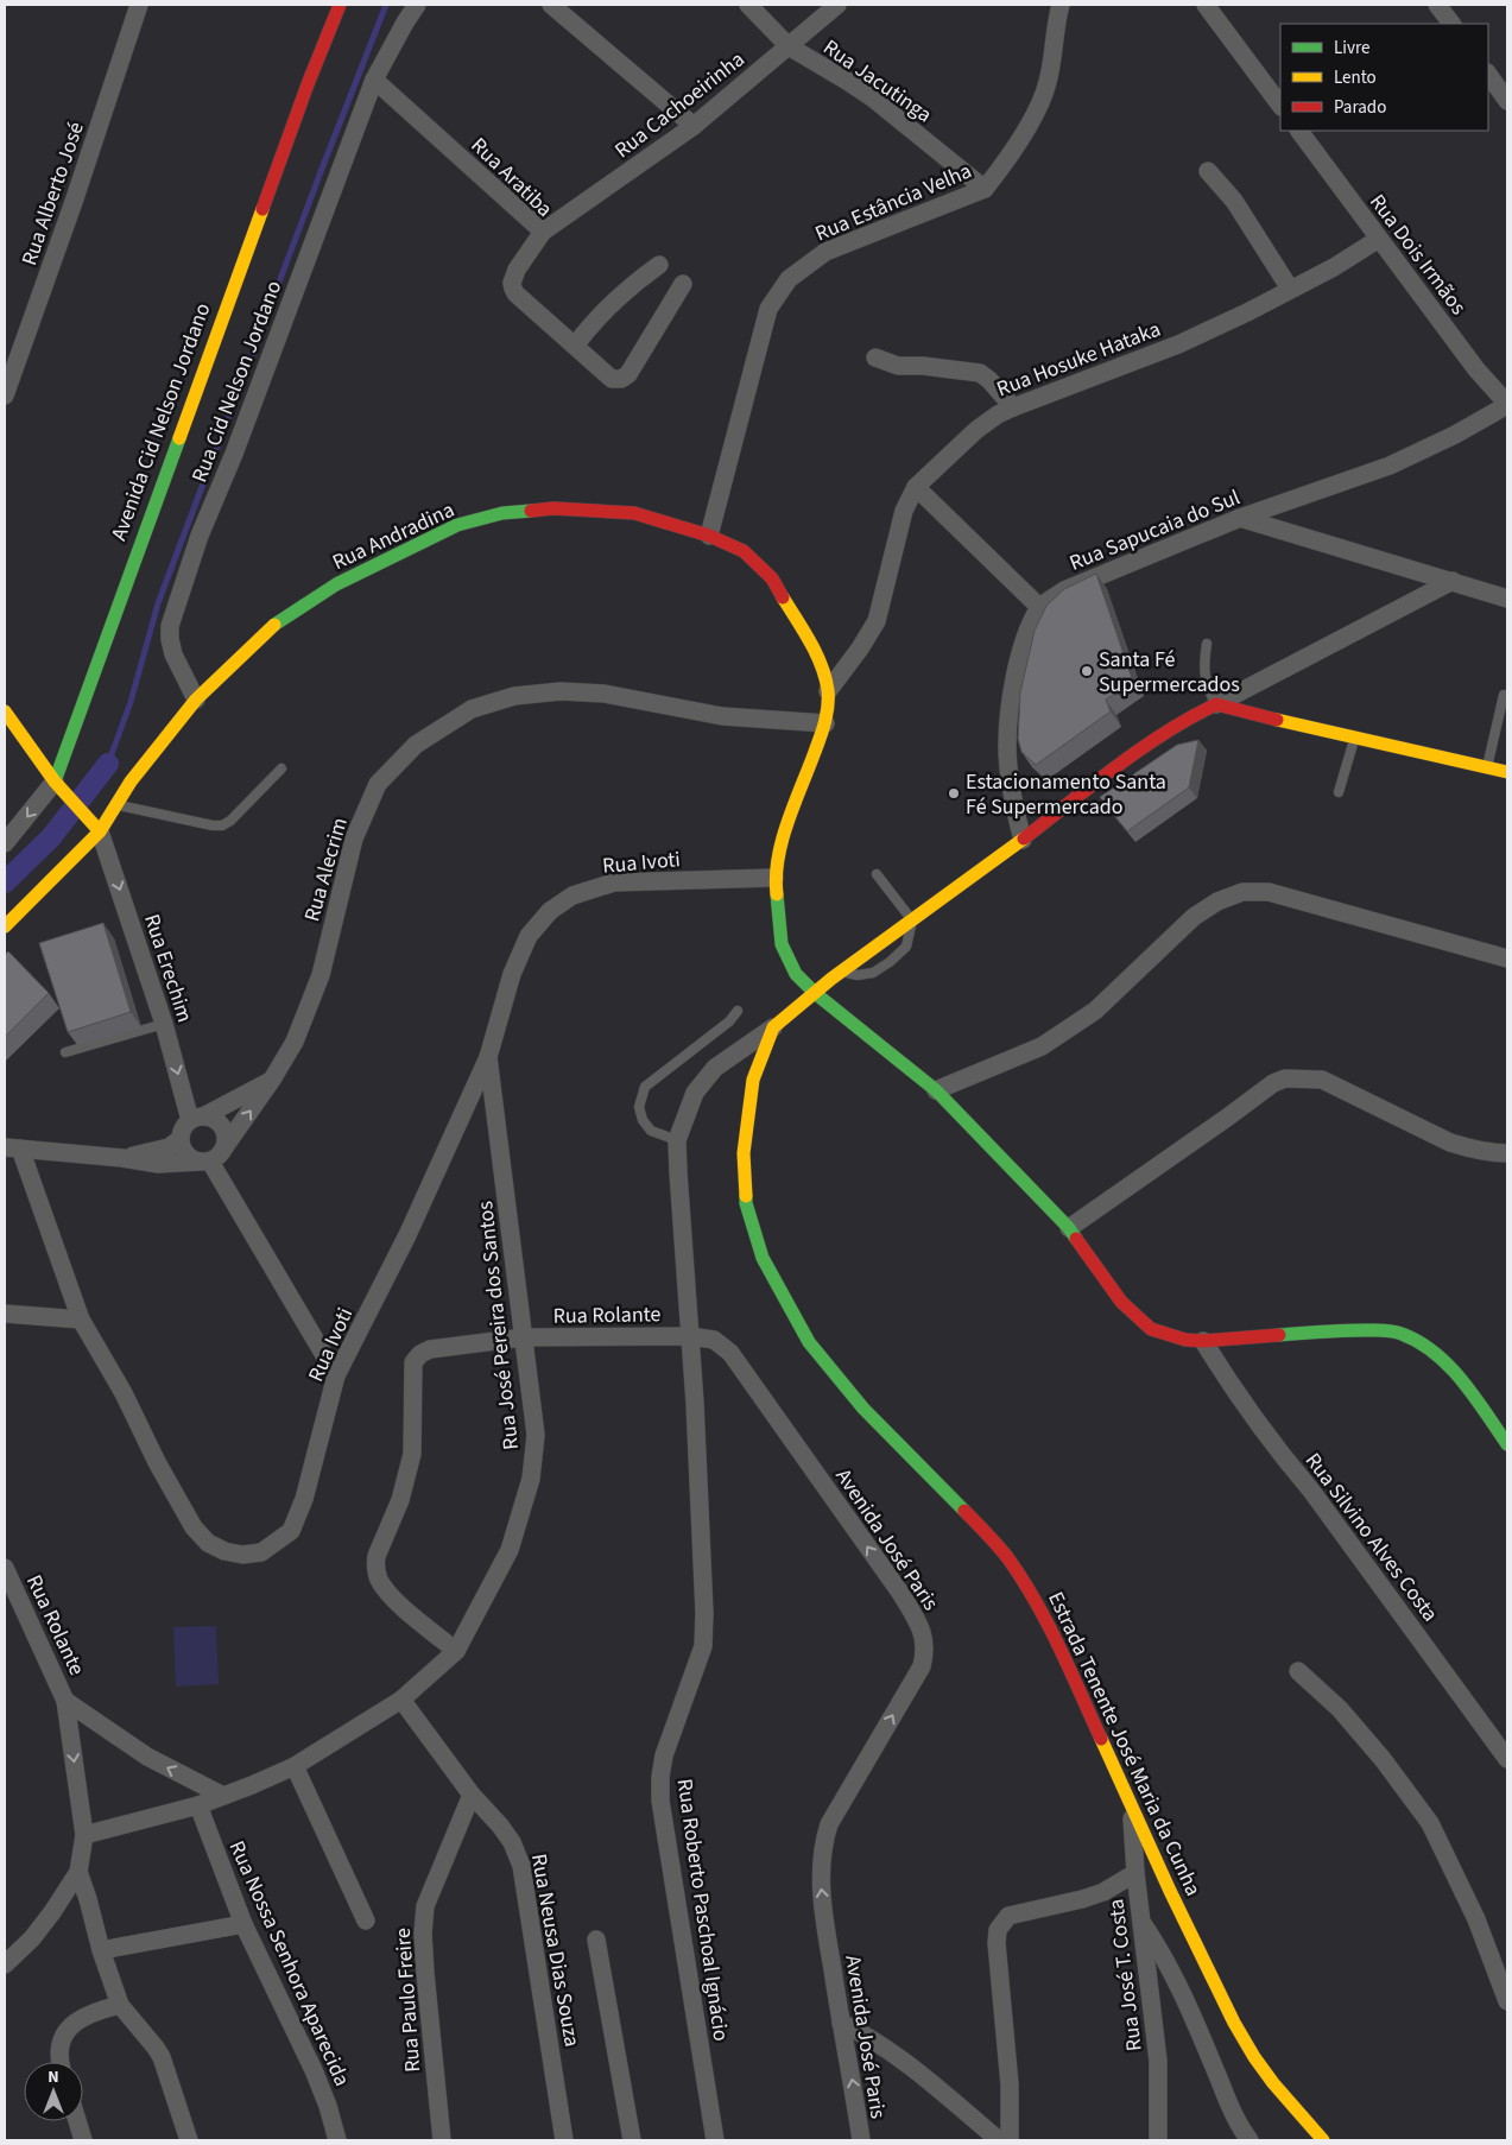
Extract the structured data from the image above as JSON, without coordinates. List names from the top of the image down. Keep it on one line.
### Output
{"streets":{"main road":["Avenida Cid Nelson Jordano","Rua Andradina","Estrada Tenente José Maria da Cunha"],"street":["Rua Jacutinga","Rua Cachoeirinha","Rua Aratiba","Rua Alberto José","Rua Estância Velha","Rua Dois Irmãos","Rua Hosuke Hataka","Rua Cid Nelson Jordano","Rua Sapucaia do Sul","Rua Ivoti","Rua Alecrim","Rua Erechim","Rua Rolante","Rua José Pereira dos Santos","Rua Silvino Alves Costa","Avenida José Paris","Rua Roberto Paschoal Ignácio","Rua Neusa Dias Souza","Rua Nossa Senhora Aparecida","Rua José T. Costa","Rua Paulo Freire"]},"crossings":[["Rua Jacutinga","Rua Cachoeirinha"],["Rua Jacutinga","Rua Estância Velha"],["Rua Cachoeirinha","Rua Aratiba"],["Rua Aratiba","Rua Cid Nelson Jordano"],["Rua Estância Velha","Rua Andradina"],["Rua Dois Irmãos","Rua Hosuke Hataka"],["Rua Dois Irmãos","Rua Sapucaia do Sul"],["Rua Hosuke Hataka","Rua Andradina"],["Rua Cid Nelson Jordano","Rua Andradina"],["Rua Andradina","Rua Ivoti"],["Rua Andradina","Rua Alecrim"],["Rua Andradina","Rua Erechim"],["Rua Andradina","Rua Silvino Alves Costa"],["Rua Andradina","Estrada Tenente José Maria da Cunha"],["Rua Ivoti","Rua José Pereira dos Santos"],["Rua Alecrim","Rua Erechim"],["Rua Rolante","Rua José Pereira dos Santos"],["Rua Rolante","Avenida José Paris"],["Rua Rolante","Rua Roberto Paschoal Ignácio"],["Rua José Pereira dos Santos","Rua Neusa Dias Souza"],["Rua José Pereira dos Santos","Rua Nossa Senhora Aparecida"],["Avenida José Paris","Rua Roberto Paschoal Ignácio"],["Estrada Tenente José Maria da Cunha","Rua José T. Costa"],["Rua Neusa Dias Souza","Rua Paulo Freire"]],"one_way":["Rua Erechim","Avenida José Paris"],"places":["Santa Fé Supermercados","Estacionamento Santa Fé Supermercado"],"legend":["Livre","Lento","Parado"],"north":"top"}
